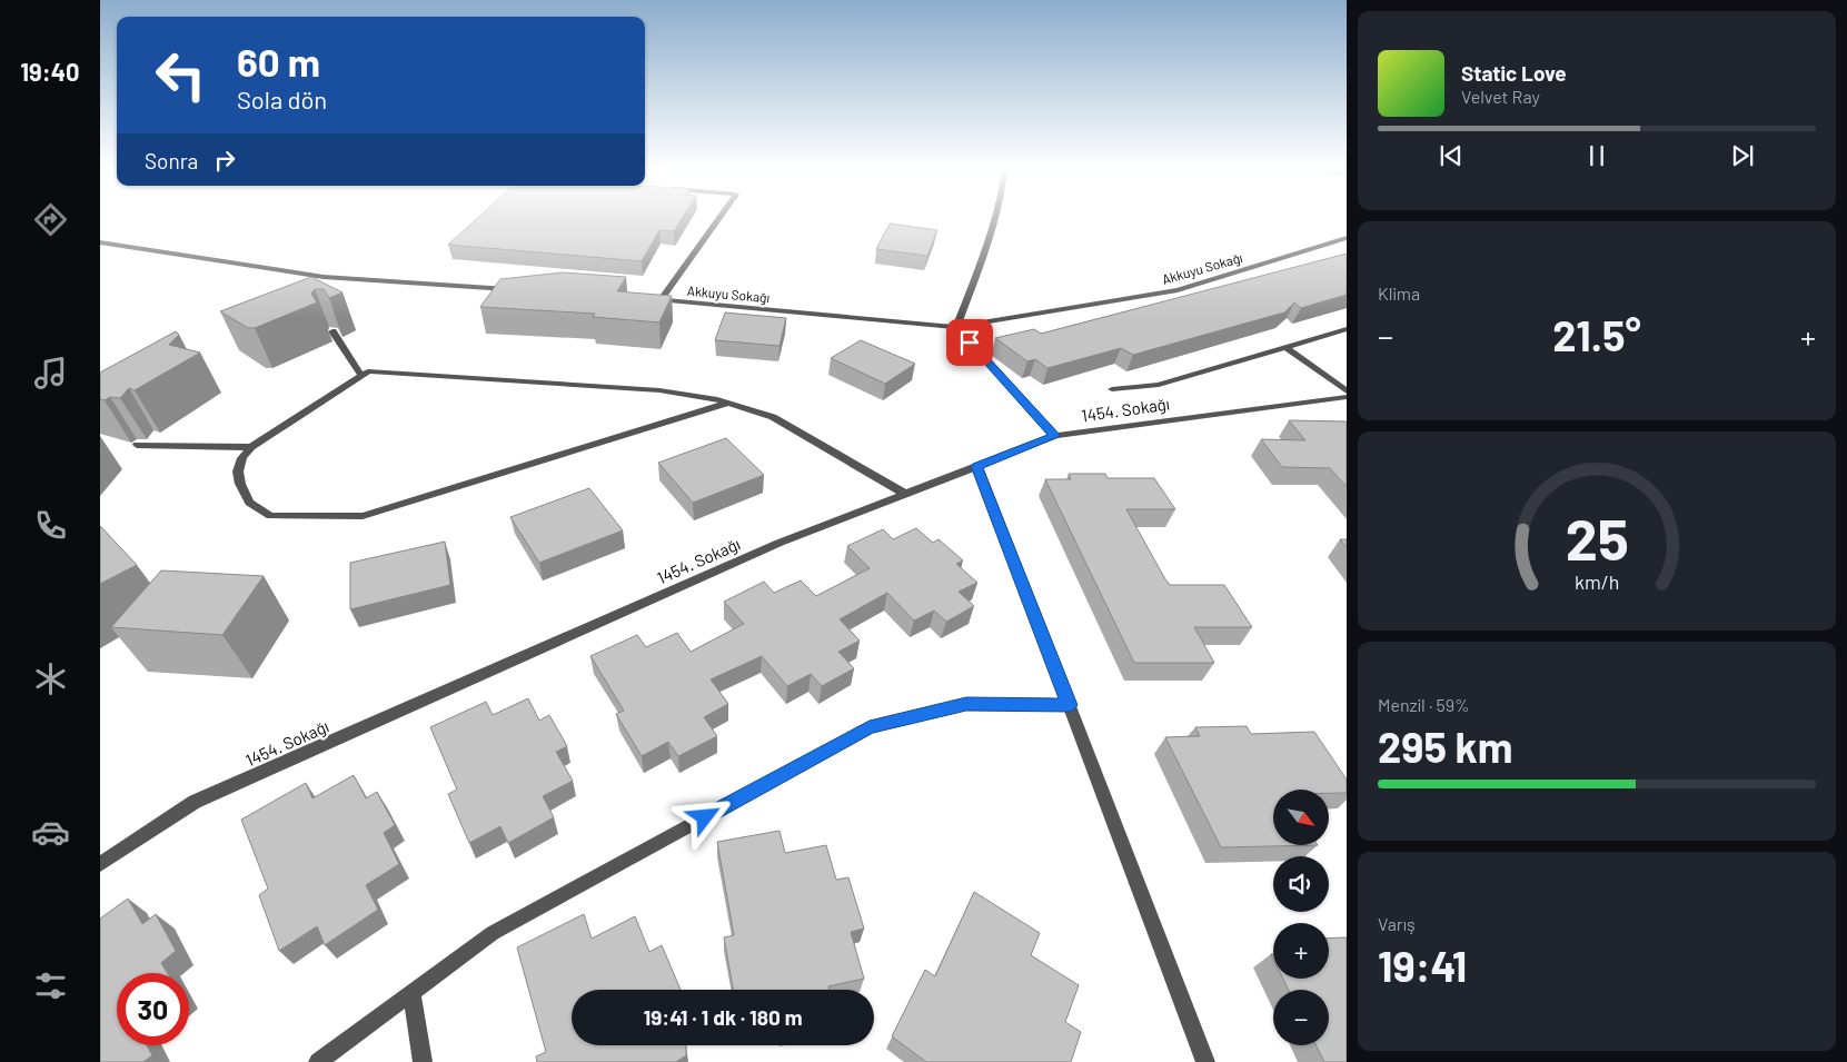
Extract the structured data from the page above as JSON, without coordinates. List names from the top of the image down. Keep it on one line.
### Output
{"streets":{"street":["Akkuyu Sokağı","1454. Sokağı"]},"north":"bottom right","page":{"tabs":"19:40","turn":["60 m","Sola dön"],"song":["Static Love","Velvet Ray"],"then":"Sonra","tile":["Klima",["Menzil · 59%","295 km"],["Varış","19:41"]],"heat":["−","21.5°","+"],"map_buttons":["+","−"],"limit":"30","trip":"19:41 · 1 dk · 180 m","gauge":["25","km/h"]}}
